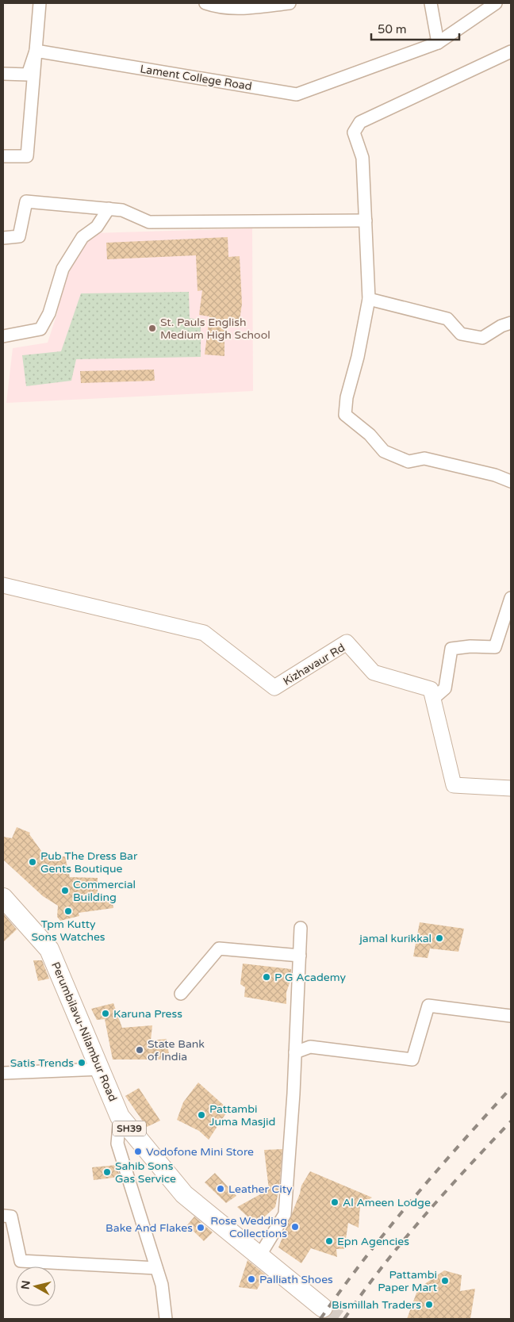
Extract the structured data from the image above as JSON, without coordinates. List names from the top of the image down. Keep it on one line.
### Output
{"streets":{"main road":["Perumbilavu-Nilambur Road","SH39"],"street":["Lament College Road","Kizhavaur Rd"]},"places":["St. Pauls English Medium High School","Pub The Dress Bar Gents Boutique","Commercial Building","Tpm Kutty Sons Watches","jamal kurikkal","P G Academy","Karuna Press","State Bank of India","Satis Trends","Pattambi Juma Masjid","Vodofone Mini Store","Sahib Sons Gas Service","Leather City","Al Ameen Lodge","Rose Wedding Collections","Bake And Flakes","Epn Agencies","Palliath Shoes","Pattambi Paper Mart","Bismillah Traders"],"scale_bar":"50 m","north":"left"}
